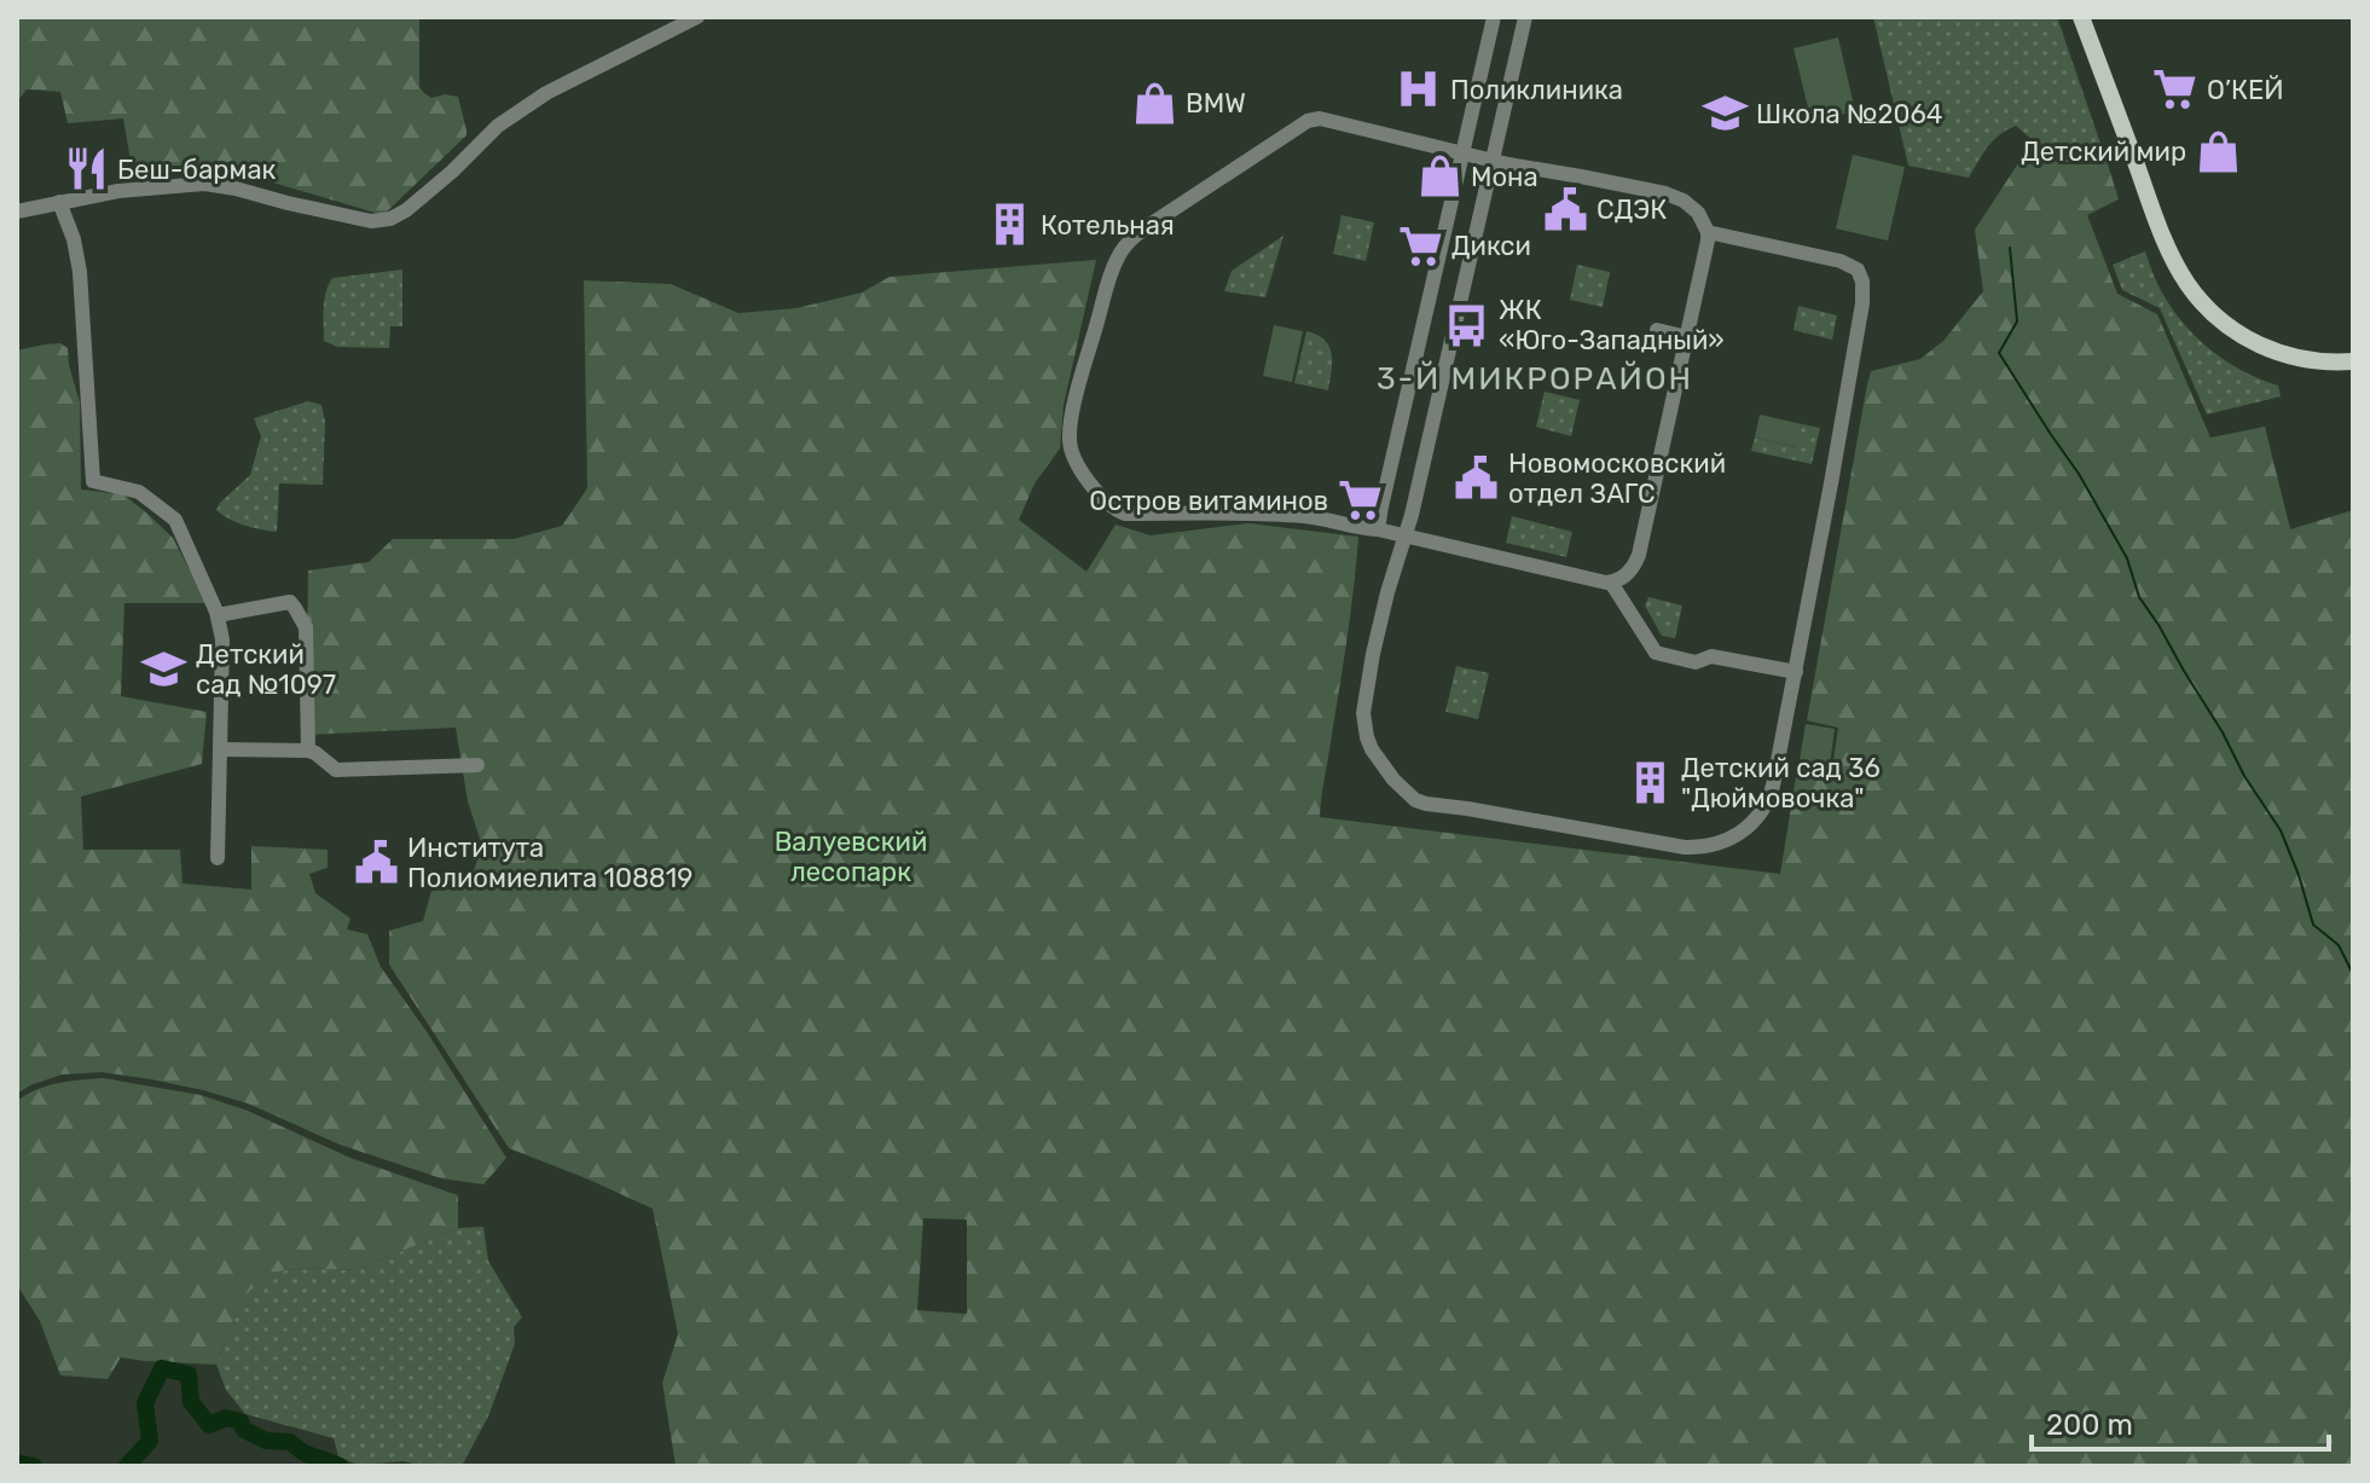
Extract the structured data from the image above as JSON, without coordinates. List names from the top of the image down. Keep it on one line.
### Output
{"districts":["3-Й МИКРОРАЙОН"],"parks":["Валуевский лесопарк"],"places":{"hospital":["Поликлиника"],"supermarket":["О’КЕЙ","Дикси","Остров витаминов"],"shop":["BMW","Детский мир","Мона"],"school or university":["Школа №2064","Детский сад №1097"],"restaurant":["Беш-бармак"],"public building":["СДЭК","Новомосковский отдел ЗАГС","Института Полиомиелита 108819"],"building":["Котельная","Детский сад 36 \"Дюймовочка\""],"bus stop":["ЖК «Юго-Западный»"]},"scale_bar":"200 m"}
